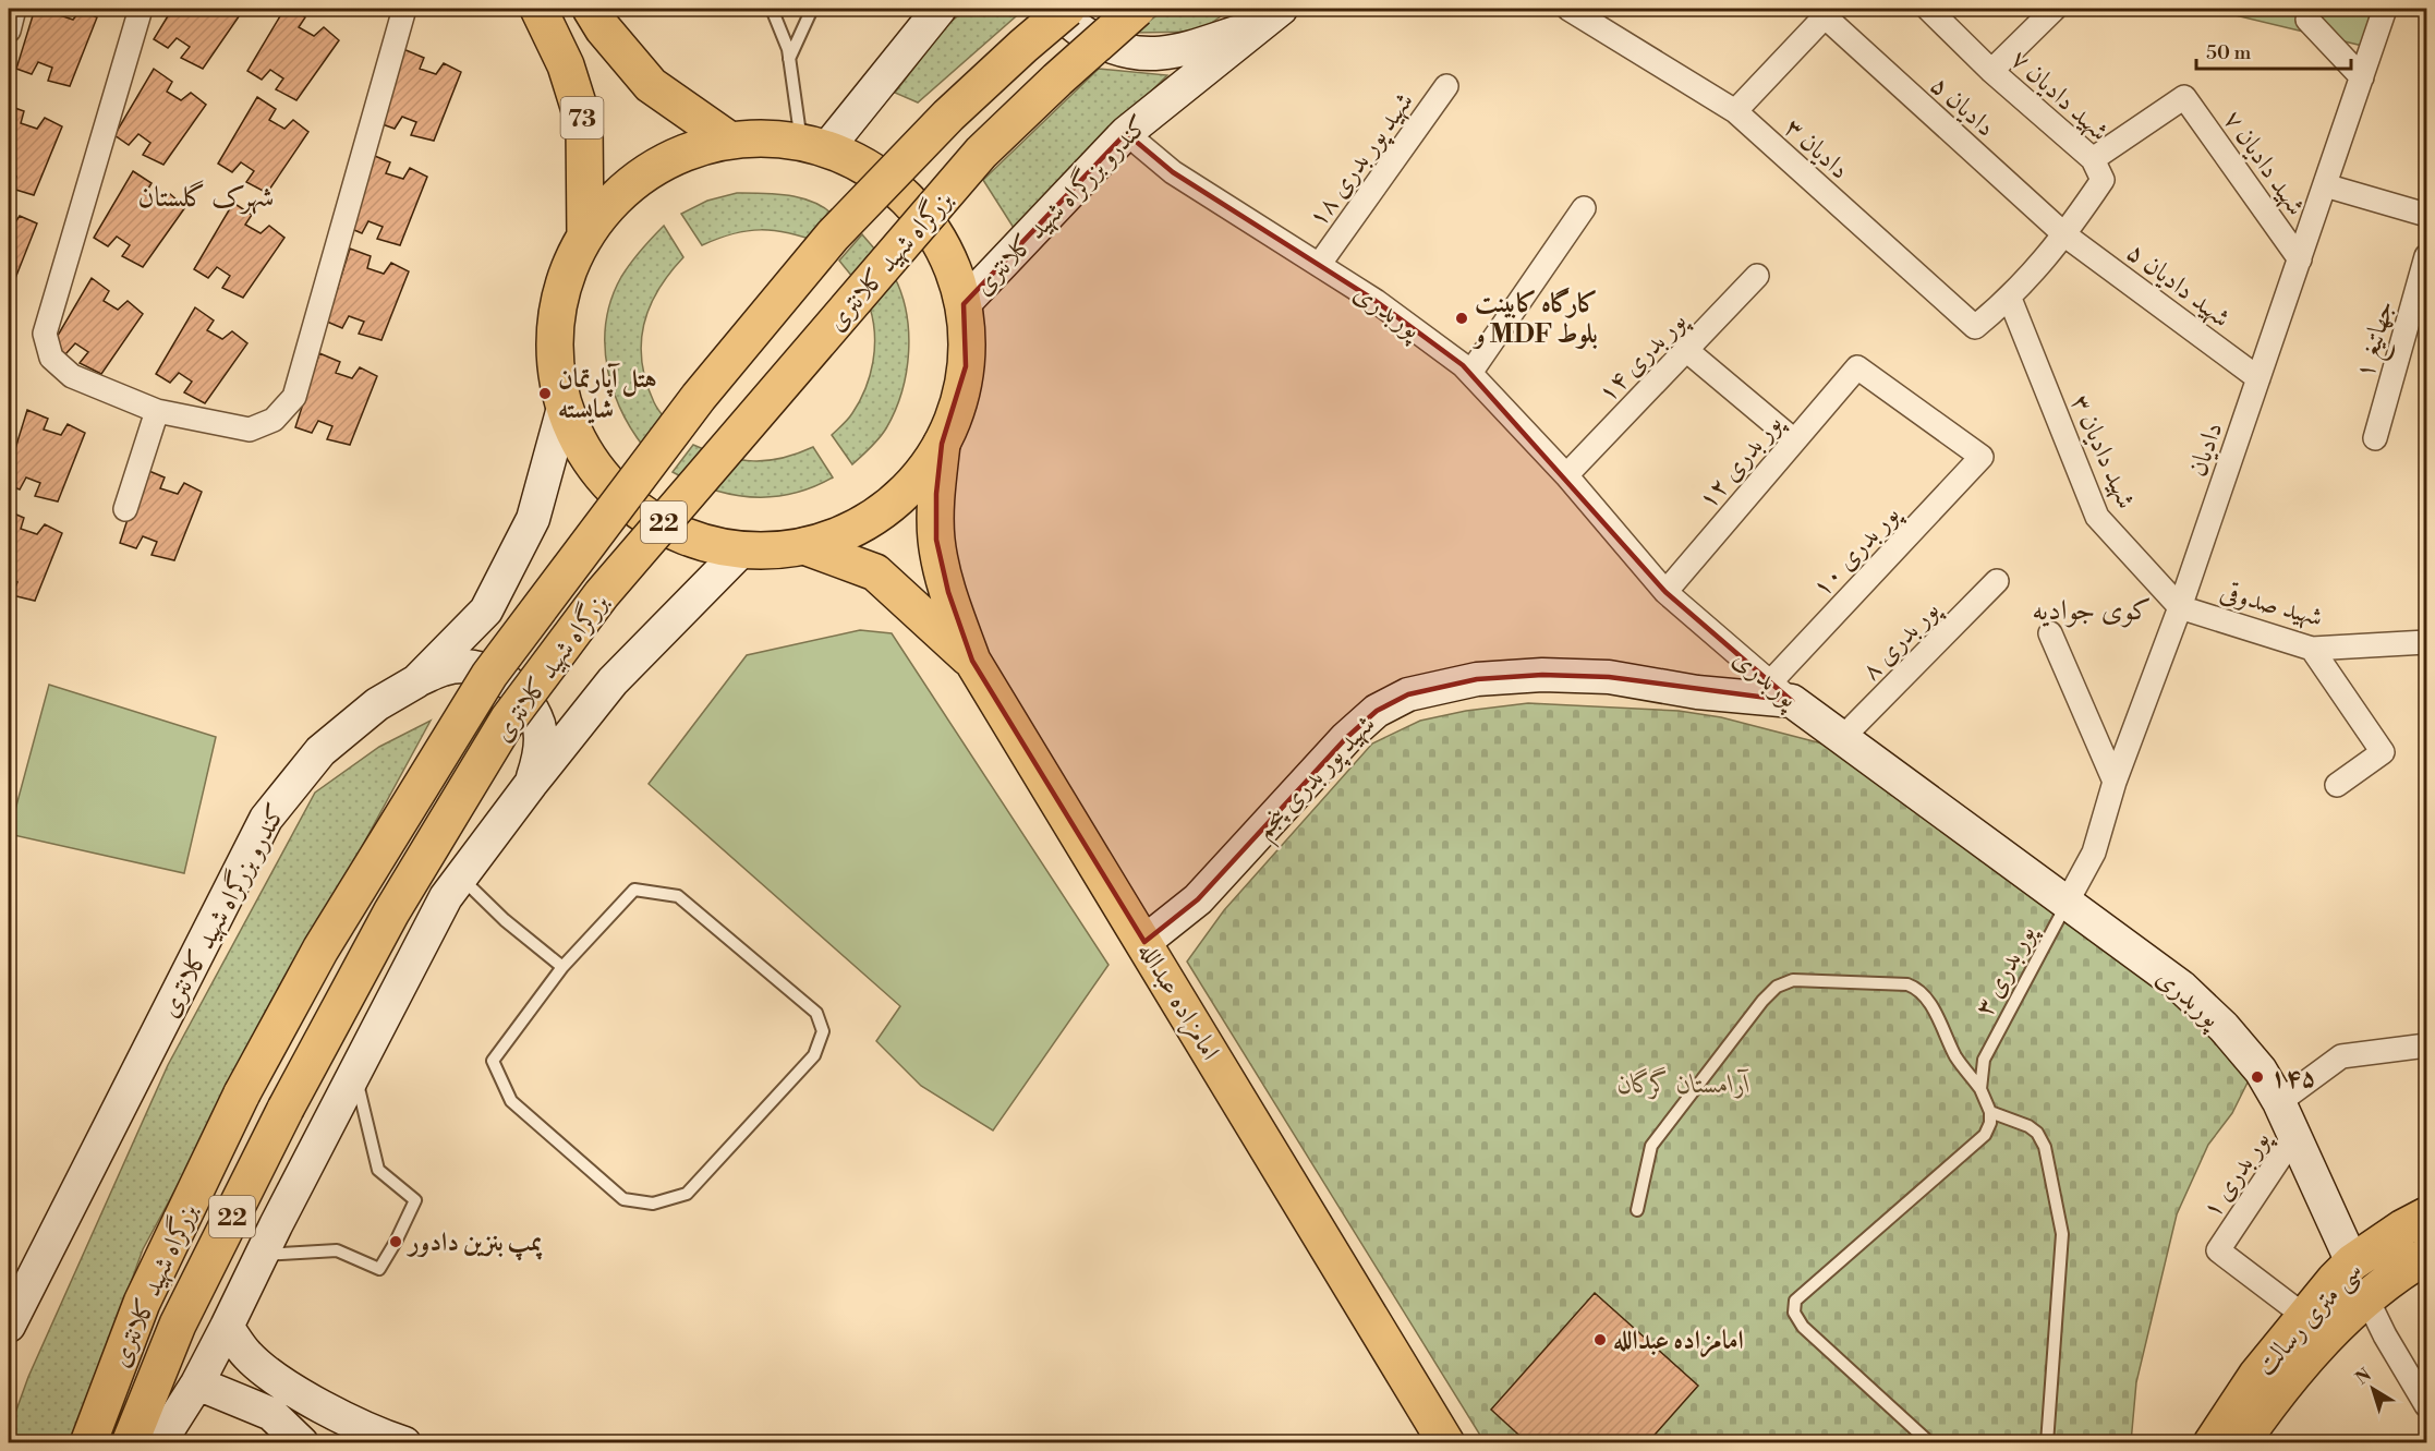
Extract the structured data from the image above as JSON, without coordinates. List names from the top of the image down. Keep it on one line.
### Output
{"streets":{"main road":["73","کندرو بزرگراه شهید کلانتری","بزرگراه شهید کلانتری","پوربدری","22","شهید پور بدری پنجم","امامزاده عبدالله","سی متری رسالت"],"street":["شهید دادیان ۷","دادیان ۵","دادیان ۳","شهید پور بدری ۱۸","۷ شهید دادیان","۵ شهید دادیان","جهاتیغ ۱","پور بدری ۱۴","دادیان","۳ شهید دادیان","پور بدری ۱۲","پور بدری ۱۰","شهید صدوقی","پور بدری ۸","پور بدری ۱"],"lane":["پور بدری ۳"]},"crossings":[["شهید دادیان ۷","دادیان ۵"],["شهید دادیان ۷","۷ شهید دادیان"],["شهید دادیان ۷","۵ شهید دادیان"],["دادیان ۵","۵ شهید دادیان"],["73","22"],["دادیان ۳","۳ شهید دادیان"],["شهید پور بدری ۱۸","پوربدری"],["۷ شهید دادیان","دادیان"],["کندرو بزرگراه شهید کلانتری","پوربدری"],["کندرو بزرگراه شهید کلانتری","22"],["۵ شهید دادیان","دادیان"],["پوربدری","پور بدری ۱۴"],["پوربدری","دادیان"],["پوربدری","پور بدری ۱۲"],["پوربدری","پور بدری ۱۰"],["پوربدری","پور بدری ۸"],["پوربدری","شهید پور بدری پنجم"],["پوربدری","پور بدری ۳"],["پوربدری","پور بدری ۱"],["پوربدری","سی متری رسالت"],["دادیان","۳ شهید دادیان"],["دادیان","شهید صدوقی"],["دادیان","پور بدری ۳"],["۳ شهید دادیان","شهید صدوقی"],["پور بدری ۱۲","پور بدری ۱۰"],["22","امامزاده عبدالله"],["پور بدری ۱۰","شهید پور بدری پنجم"],["شهید پور بدری پنجم","امامزاده عبدالله"],["پور بدری ۱","سی متری رسالت"]],"districts":["شهرک گلستان","کوی جوادیه"],"parks":["آرامستان گرگان"],"places":["کارگاه کابینت و MDF بلوط","هتل آپارتمان شایسته","۱۴۵","پمپ بنزین دادور","امامزاده عبدالله"],"scale_bar":"50 m","north":"top left"}
